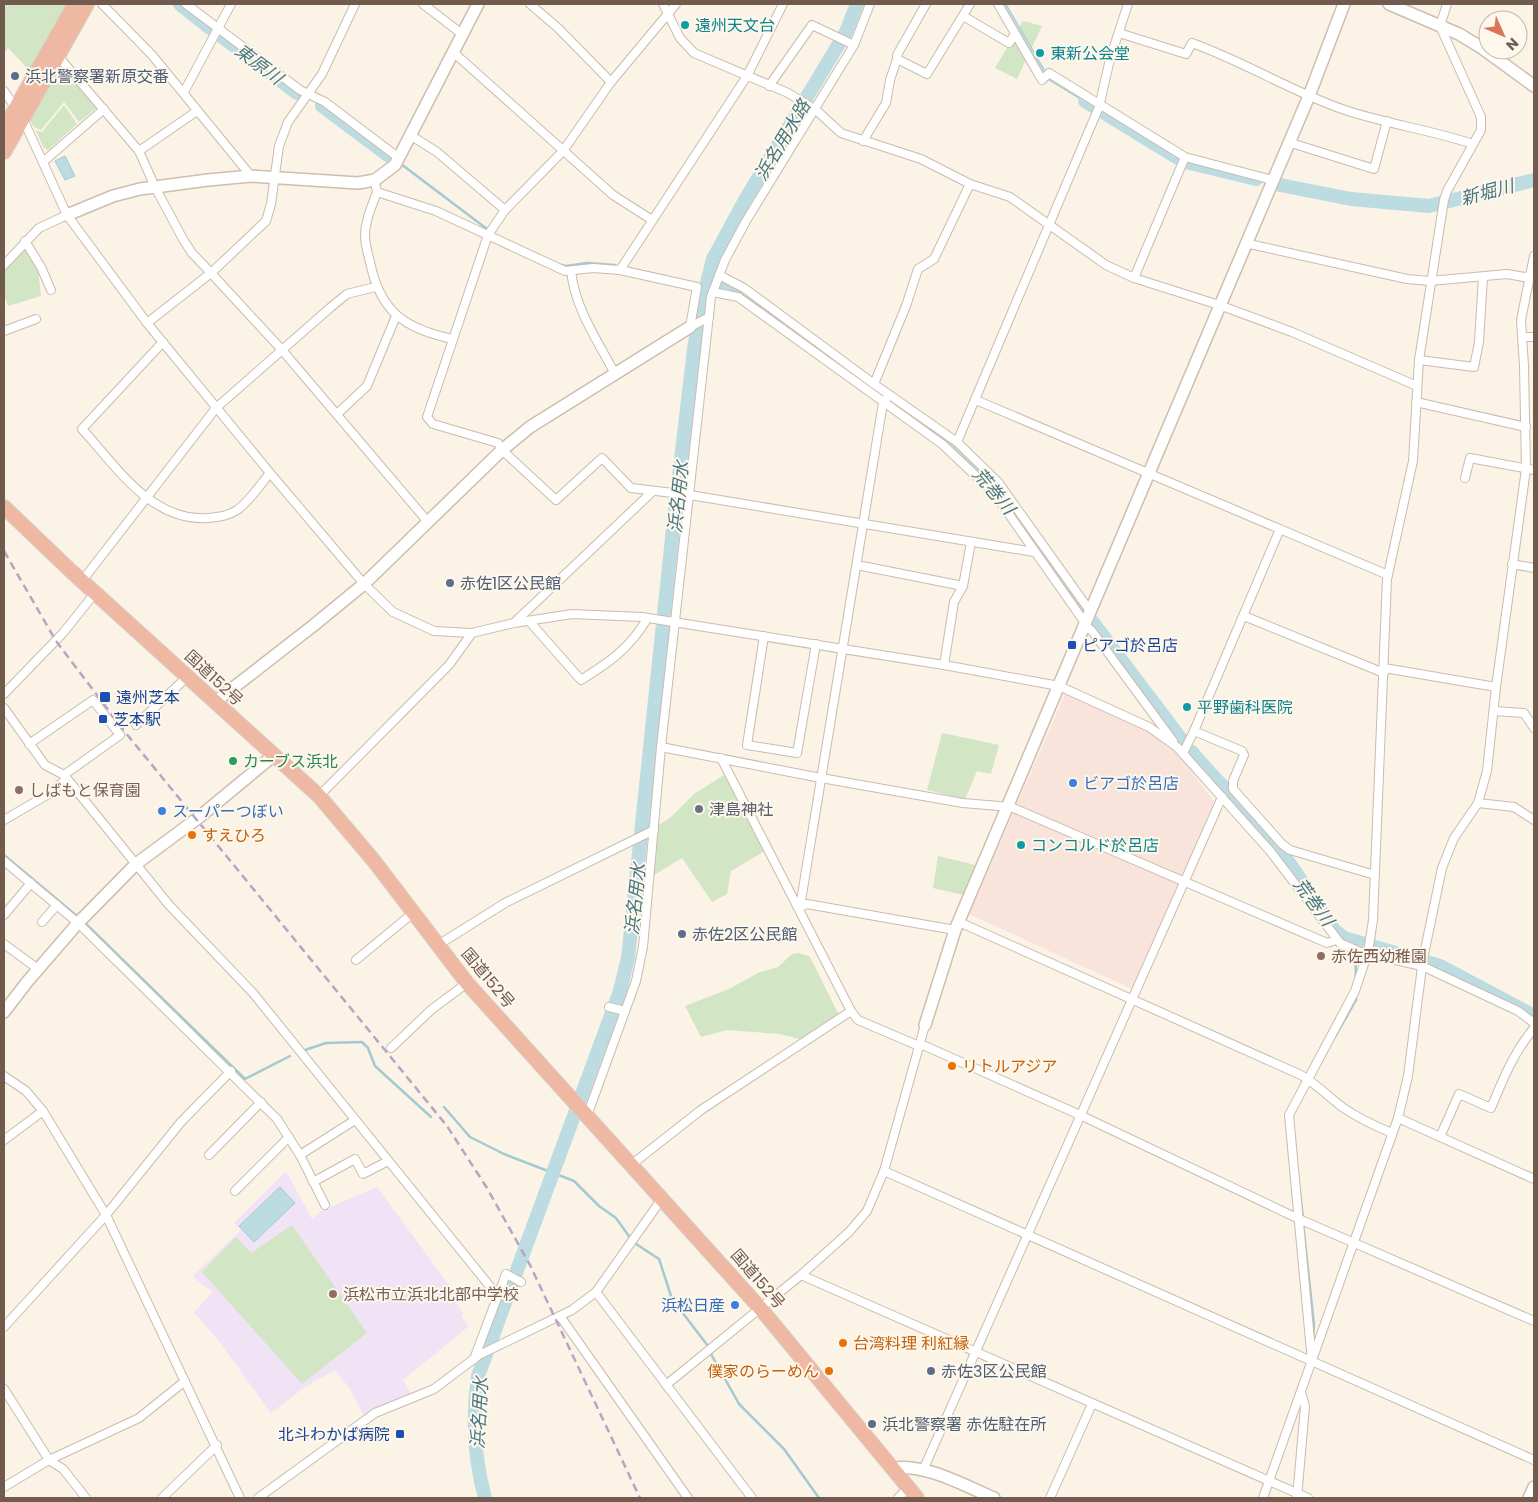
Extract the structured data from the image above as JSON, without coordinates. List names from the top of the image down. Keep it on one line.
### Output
{"streets":{"highway":["国道152号"]},"water":["東原川","浜名用水路","新堀川","荒巻川","浜名用水"],"places":{"other":["遠州天文台","東新公会堂","浜北警察署新原交番","赤佐1区公民館","平野歯科医院","カーブス浜北","ビアゴ於呂店","しばもと保育園","津島神社","スーパーつぼい","すえひろ","コンコルド於呂店","赤佐2区公民館","赤佐西幼稚園","リトルアジア","浜松市立浜北北部中学校","浜松日産","台湾料理 利紅縁","僕家のらーめん","赤佐3区公民館","浜北警察署 赤佐駐在所"],"transit":["ピアゴ於呂店","遠州芝本","芝本駅","北斗わかば病院"]},"north":"bottom right"}
